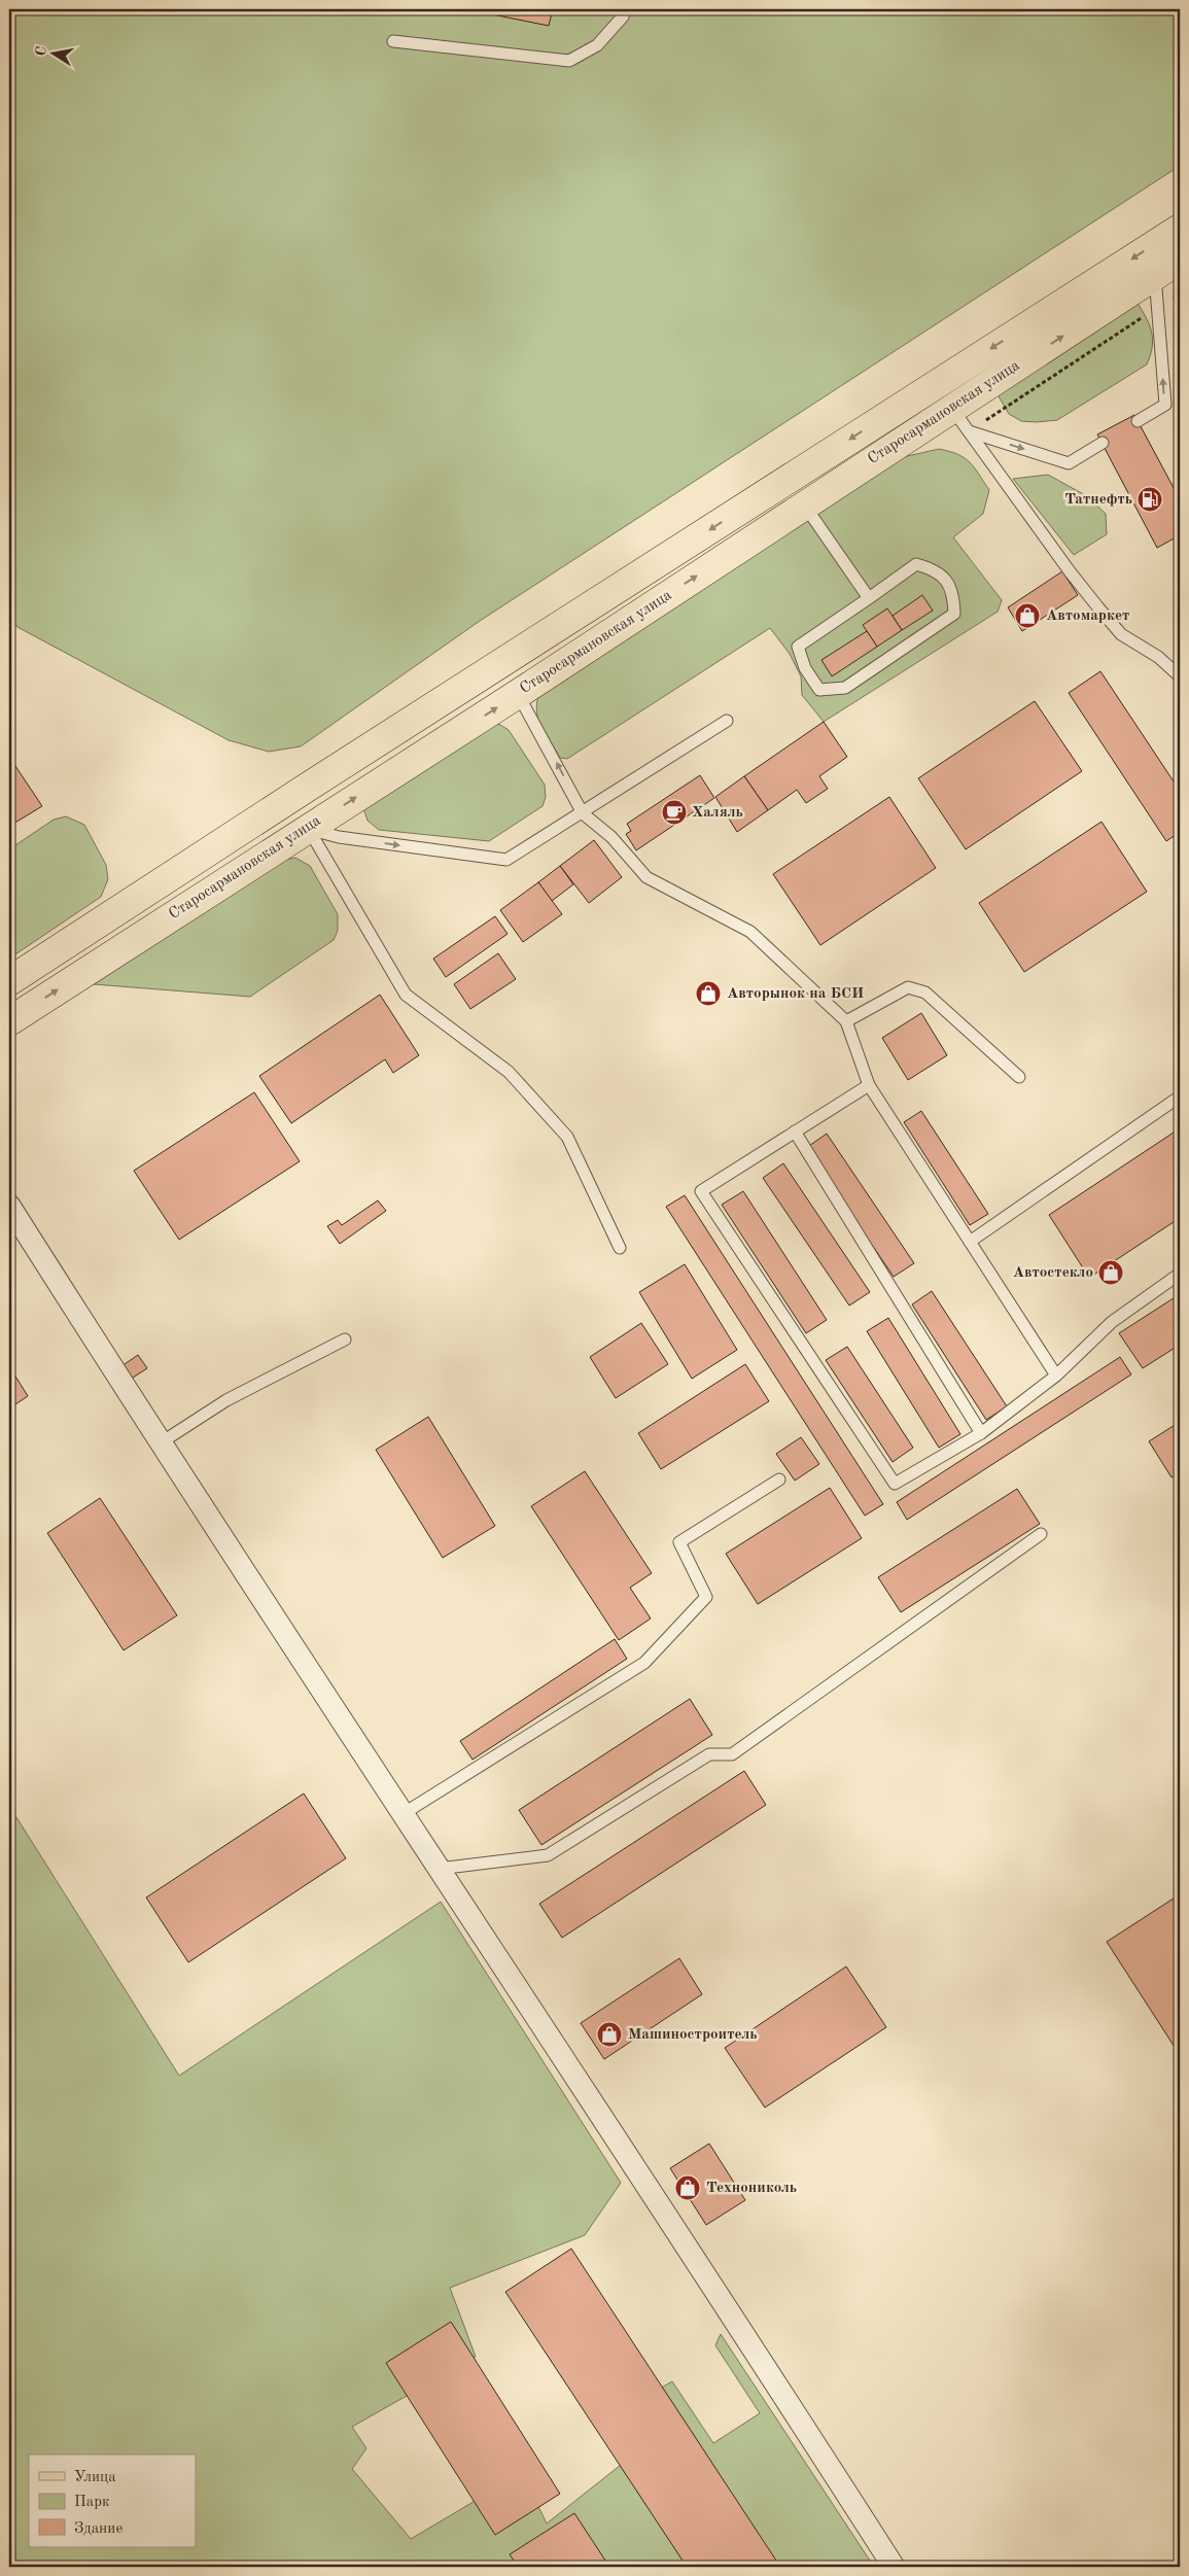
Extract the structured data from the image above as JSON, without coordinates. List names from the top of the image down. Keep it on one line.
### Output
{"streets":{"main road":["Старосармановская улица"]},"places":{"fuel station":["Татнефть"],"shop":["Автомаркет","Авторынок на БСИ","Автостекло","Машиностроитель","Технониколь"],"cafe":["Халяль"]},"legend":["Улица","Парк","Здание"],"north":"left"}
